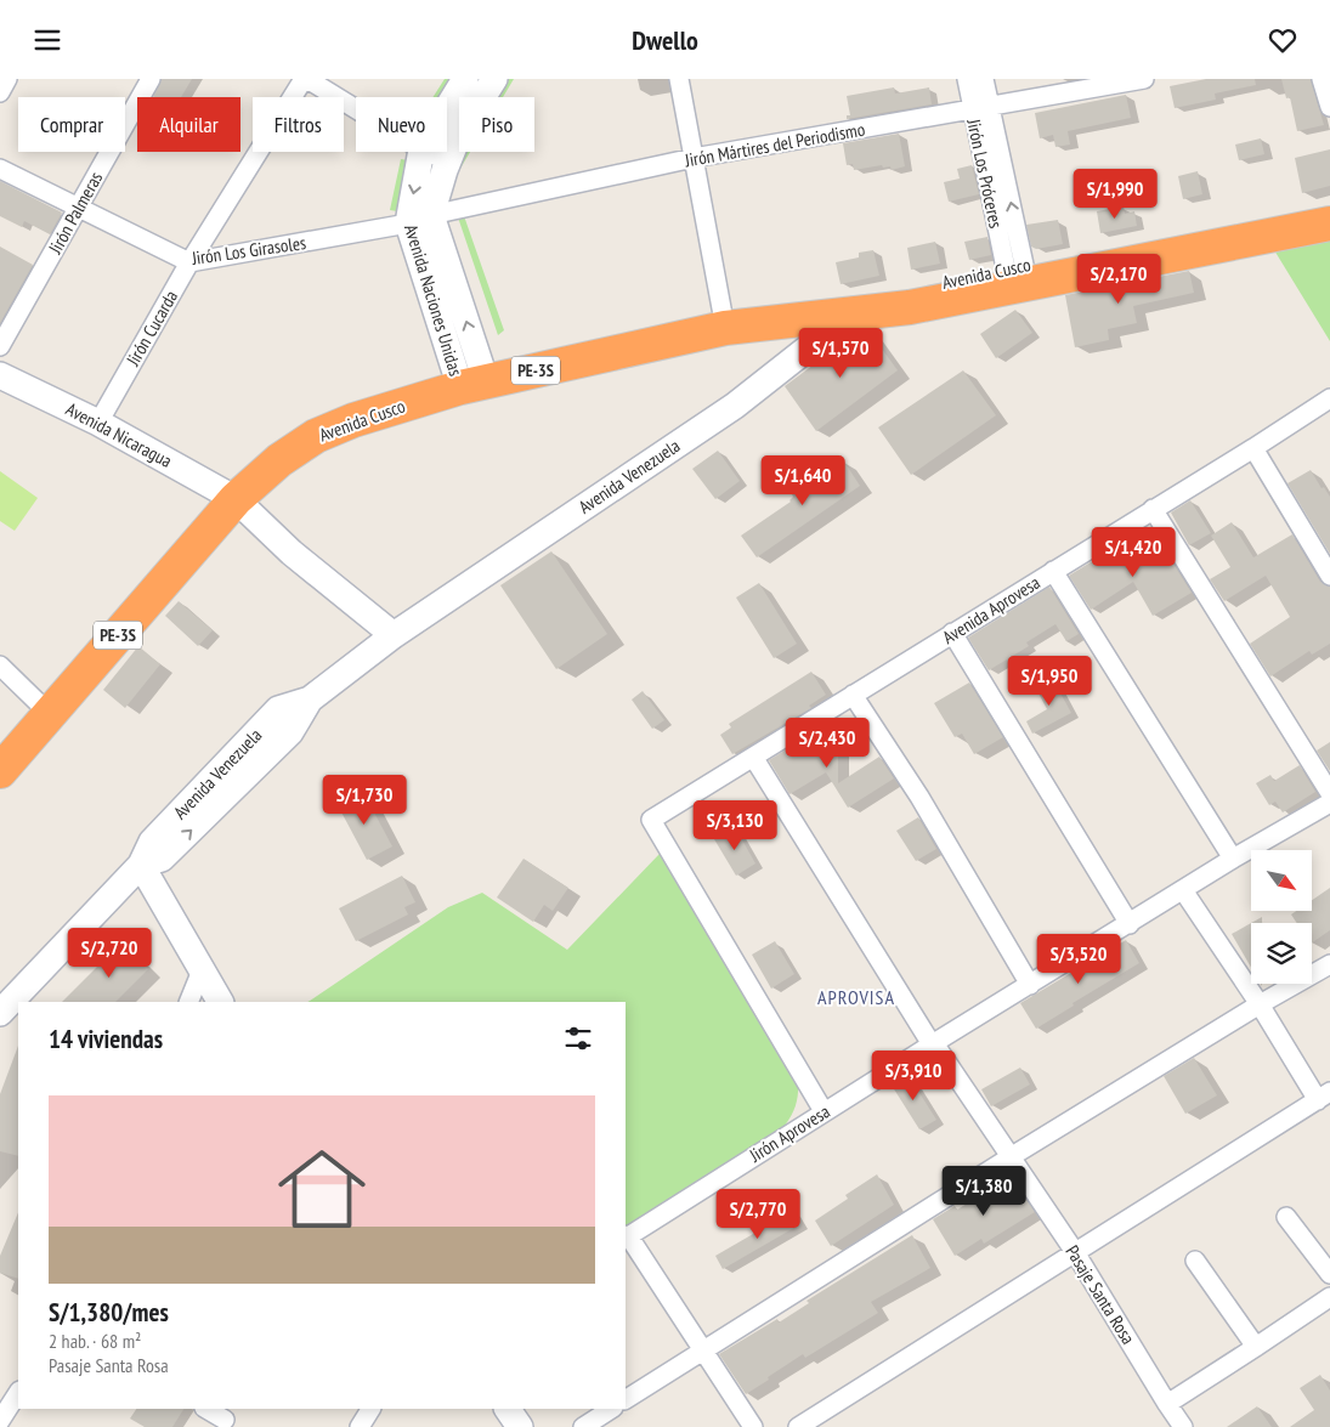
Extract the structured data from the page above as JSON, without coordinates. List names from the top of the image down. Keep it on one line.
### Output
{"streets":{"highway":["Avenida Cusco","PE-3S"],"street":["Jirón Mártires del Periodismo","Jirón Los Próceres","Jirón Palmeras","Jirón Los Girasoles","Avenida Naciones Unidas","Jirón Cucarda","Avenida Nicaragua","Avenida Venezuela","Avenida Aprovesa","Jirón Aprovesa","Pasaje Santa Rosa"]},"crossings":[["Jirón Mártires del Periodismo","Jirón Los Próceres"],["Jirón Mártires del Periodismo","Jirón Los Girasoles"],["Jirón Mártires del Periodismo","Avenida Naciones Unidas"],["Jirón Los Próceres","Avenida Cusco"],["Jirón Palmeras","Jirón Los Girasoles"],["Jirón Los Girasoles","Avenida Naciones Unidas"],["Jirón Los Girasoles","Jirón Cucarda"],["Avenida Cusco","Avenida Naciones Unidas"],["Avenida Cusco","Avenida Nicaragua"],["Avenida Cusco","Avenida Venezuela"],["Jirón Cucarda","Avenida Nicaragua"],["Avenida Aprovesa","Jirón Aprovesa"],["Avenida Aprovesa","Pasaje Santa Rosa"],["Jirón Aprovesa","Pasaje Santa Rosa"]],"districts":["APROVISA"],"north":"bottom right","page":{"header":"Dwello","chip":["Comprar","Alquilar","Filtros","Nuevo","Piso"],"price":["S/1,990","S/2,170","S/1,570","S/1,640","S/1,420","S/1,950","S/2,430","S/1,730","S/3,130","S/2,720","S/3,520","S/3,910","S/1,380","S/2,770"],"heading":"14 viviendas","list":[{"name":"S/1,380/mes","note":"2 hab. · 68 m² · Pasaje Santa Rosa"}]}}
